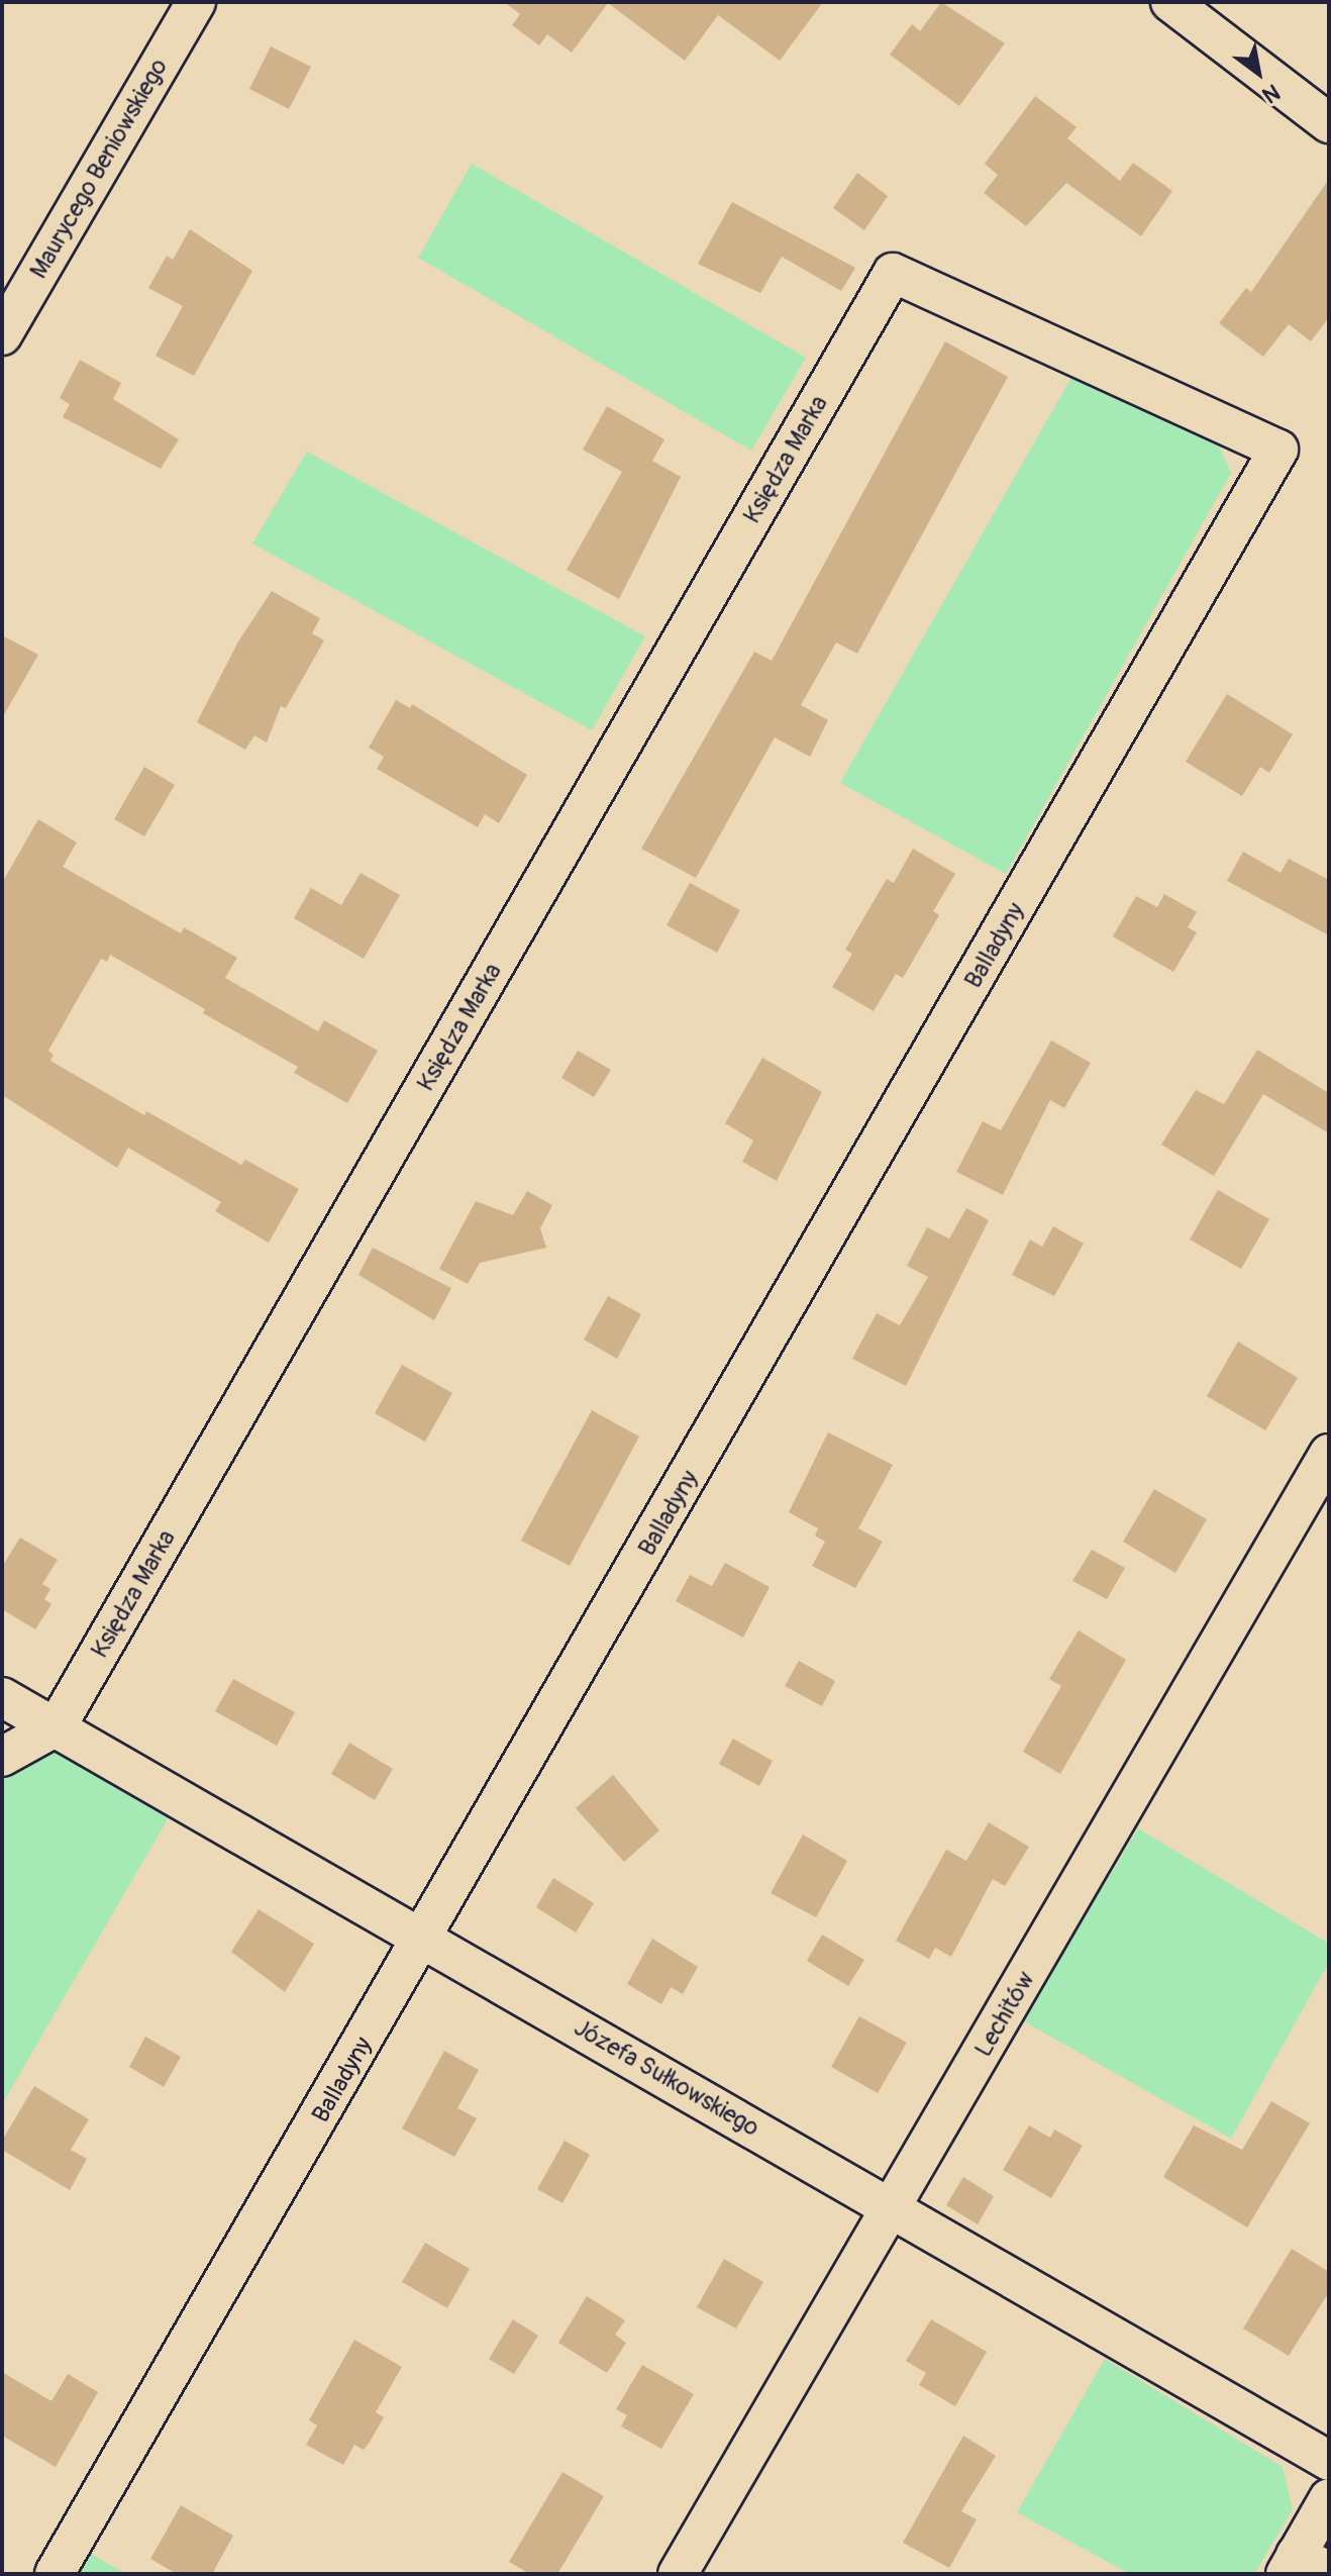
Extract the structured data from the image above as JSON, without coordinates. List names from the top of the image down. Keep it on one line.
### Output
{"streets":{"street":["Maurycego Beniowskiego","Księdza Marka","Balladyny","Lechitów","Józefa Sułkowskiego"]},"crossings":[["Księdza Marka","Balladyny"],["Księdza Marka","Józefa Sułkowskiego"],["Balladyny","Józefa Sułkowskiego"],["Lechitów","Józefa Sułkowskiego"]],"north":"bottom right"}
